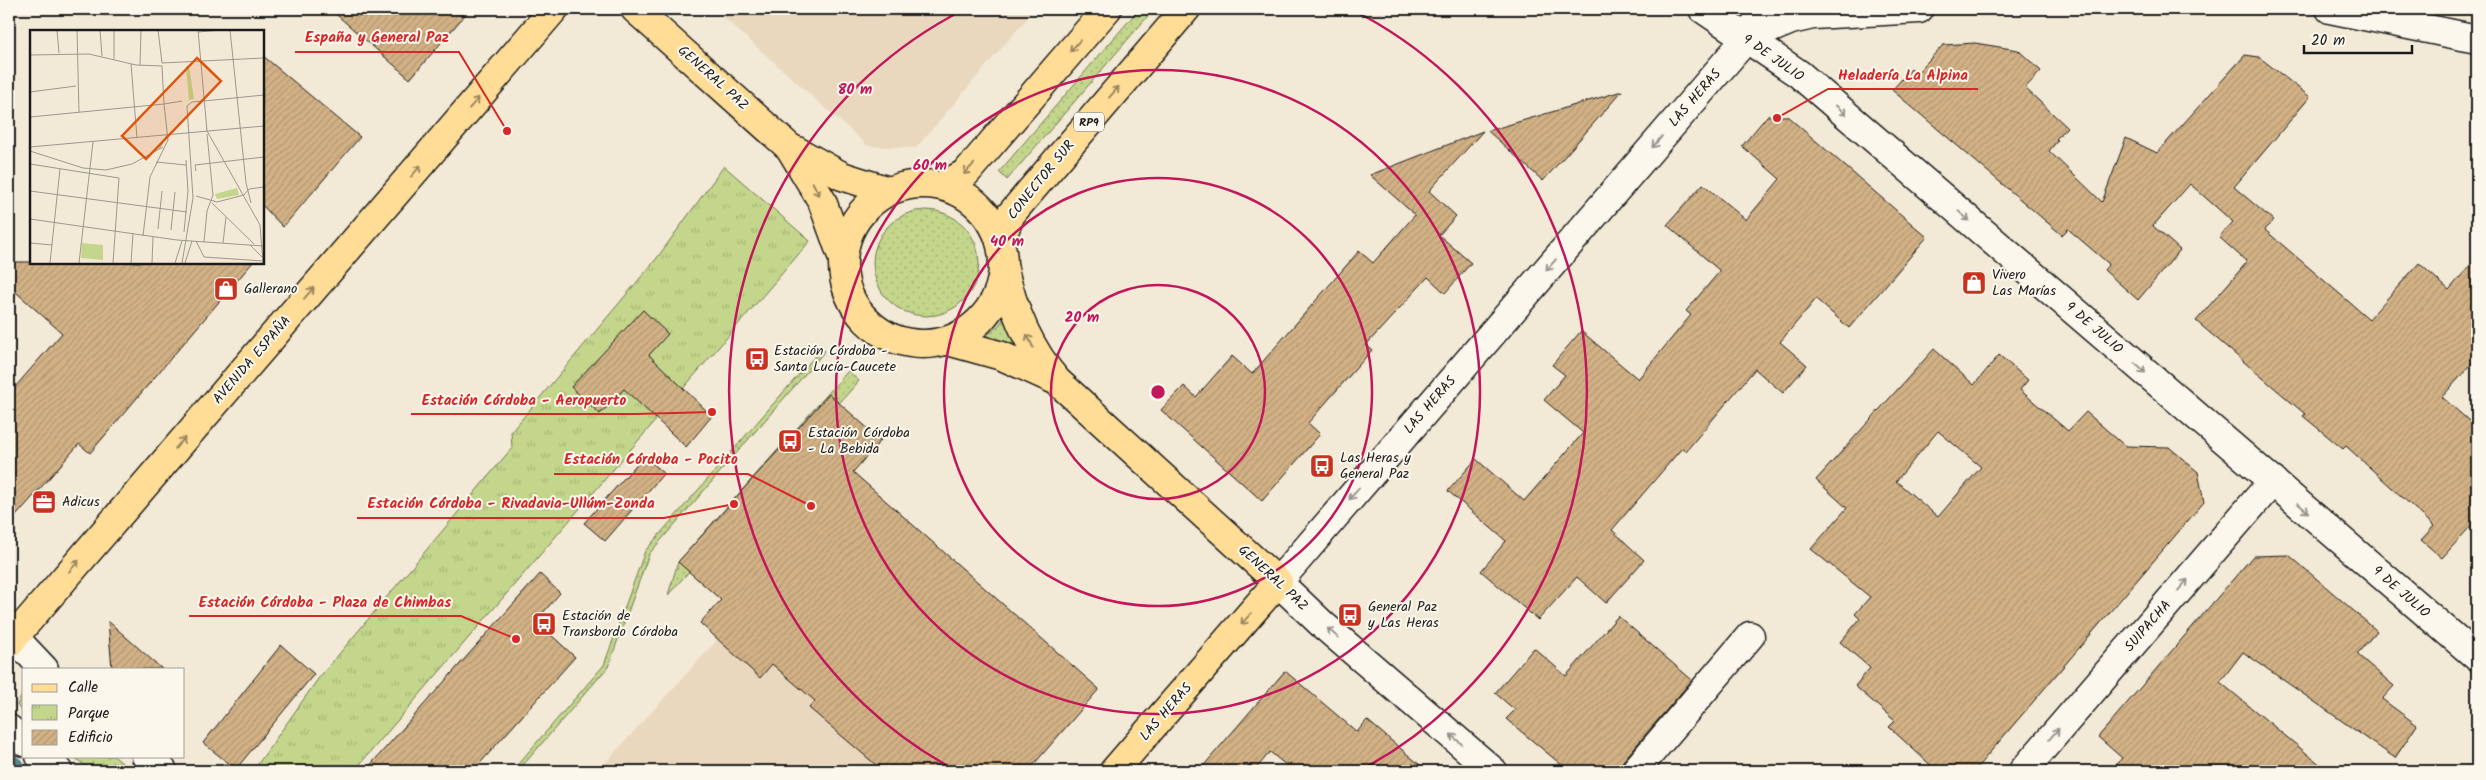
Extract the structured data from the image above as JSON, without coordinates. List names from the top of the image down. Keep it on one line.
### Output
{"streets":{"main road":["GENERAL PAZ","LAS HERAS","RP9","CONECTOR SUR","AVENIDA ESPAÑA"],"street":["9 DE JULIO","SUIPACHA"]},"crossings":[["9 DE JULIO","LAS HERAS"],["9 DE JULIO","SUIPACHA"],["GENERAL PAZ","LAS HERAS"],["GENERAL PAZ","CONECTOR SUR"]],"one_way":["9 DE JULIO","LAS HERAS","AVENIDA ESPAÑA","SUIPACHA"],"places":{"other":["Heladería La Alpina","España y General Paz","Estación Córdoba - Aeropuerto","Estación Córdoba - Rivadavia-Ullúm-Zonda","Estación Córdoba - Pocito","Estación Córdoba - Plaza de Chimbas"],"shop":["Vivero Las Marías","Gallerano"],"bus stop":["Estación Córdoba - Santa Lucía-Caucete","Estación Córdoba - La Bebida","Las Heras y General Paz","General Paz y Las Heras","Estación de Transbordo Córdoba"],"office":["Adicus"]},"legend":["Calle","Parque","Edificio"],"scale_bar":"20 m","rings":["80 m","60 m","40 m","20 m"]}
